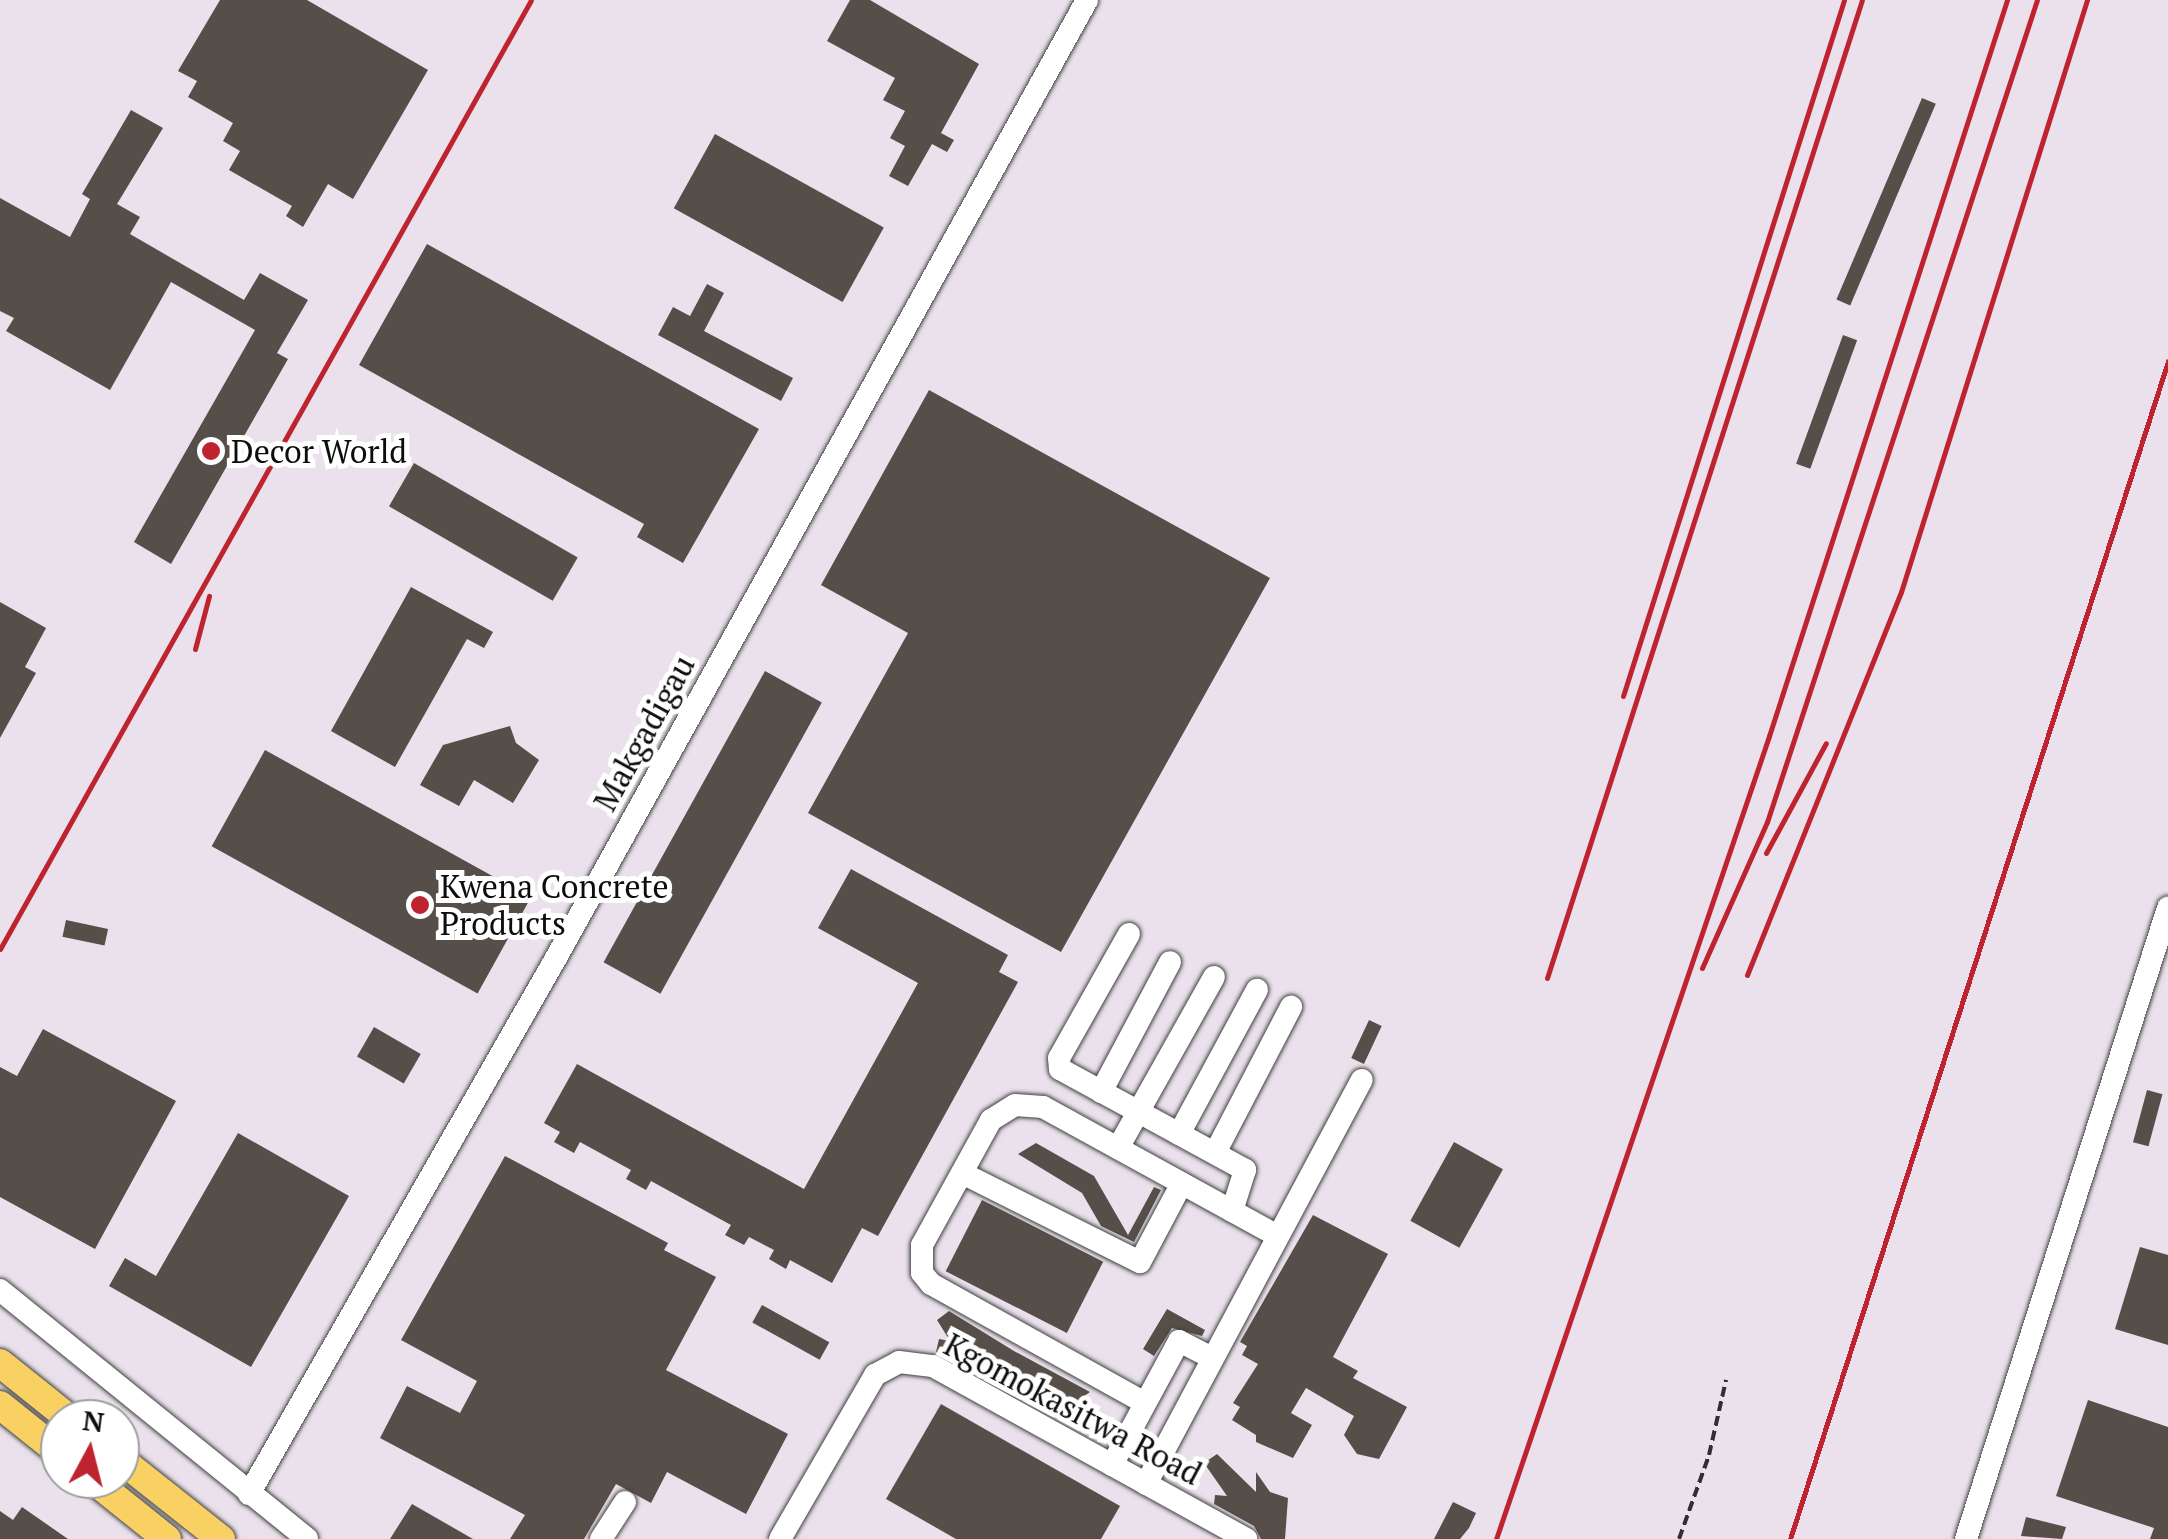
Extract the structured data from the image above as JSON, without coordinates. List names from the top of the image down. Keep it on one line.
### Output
{"streets":{"street":["Makgadigau","Kgomokasitwa Road"]},"places":["Decor World","Kwena Concrete Products"],"north":"top"}
